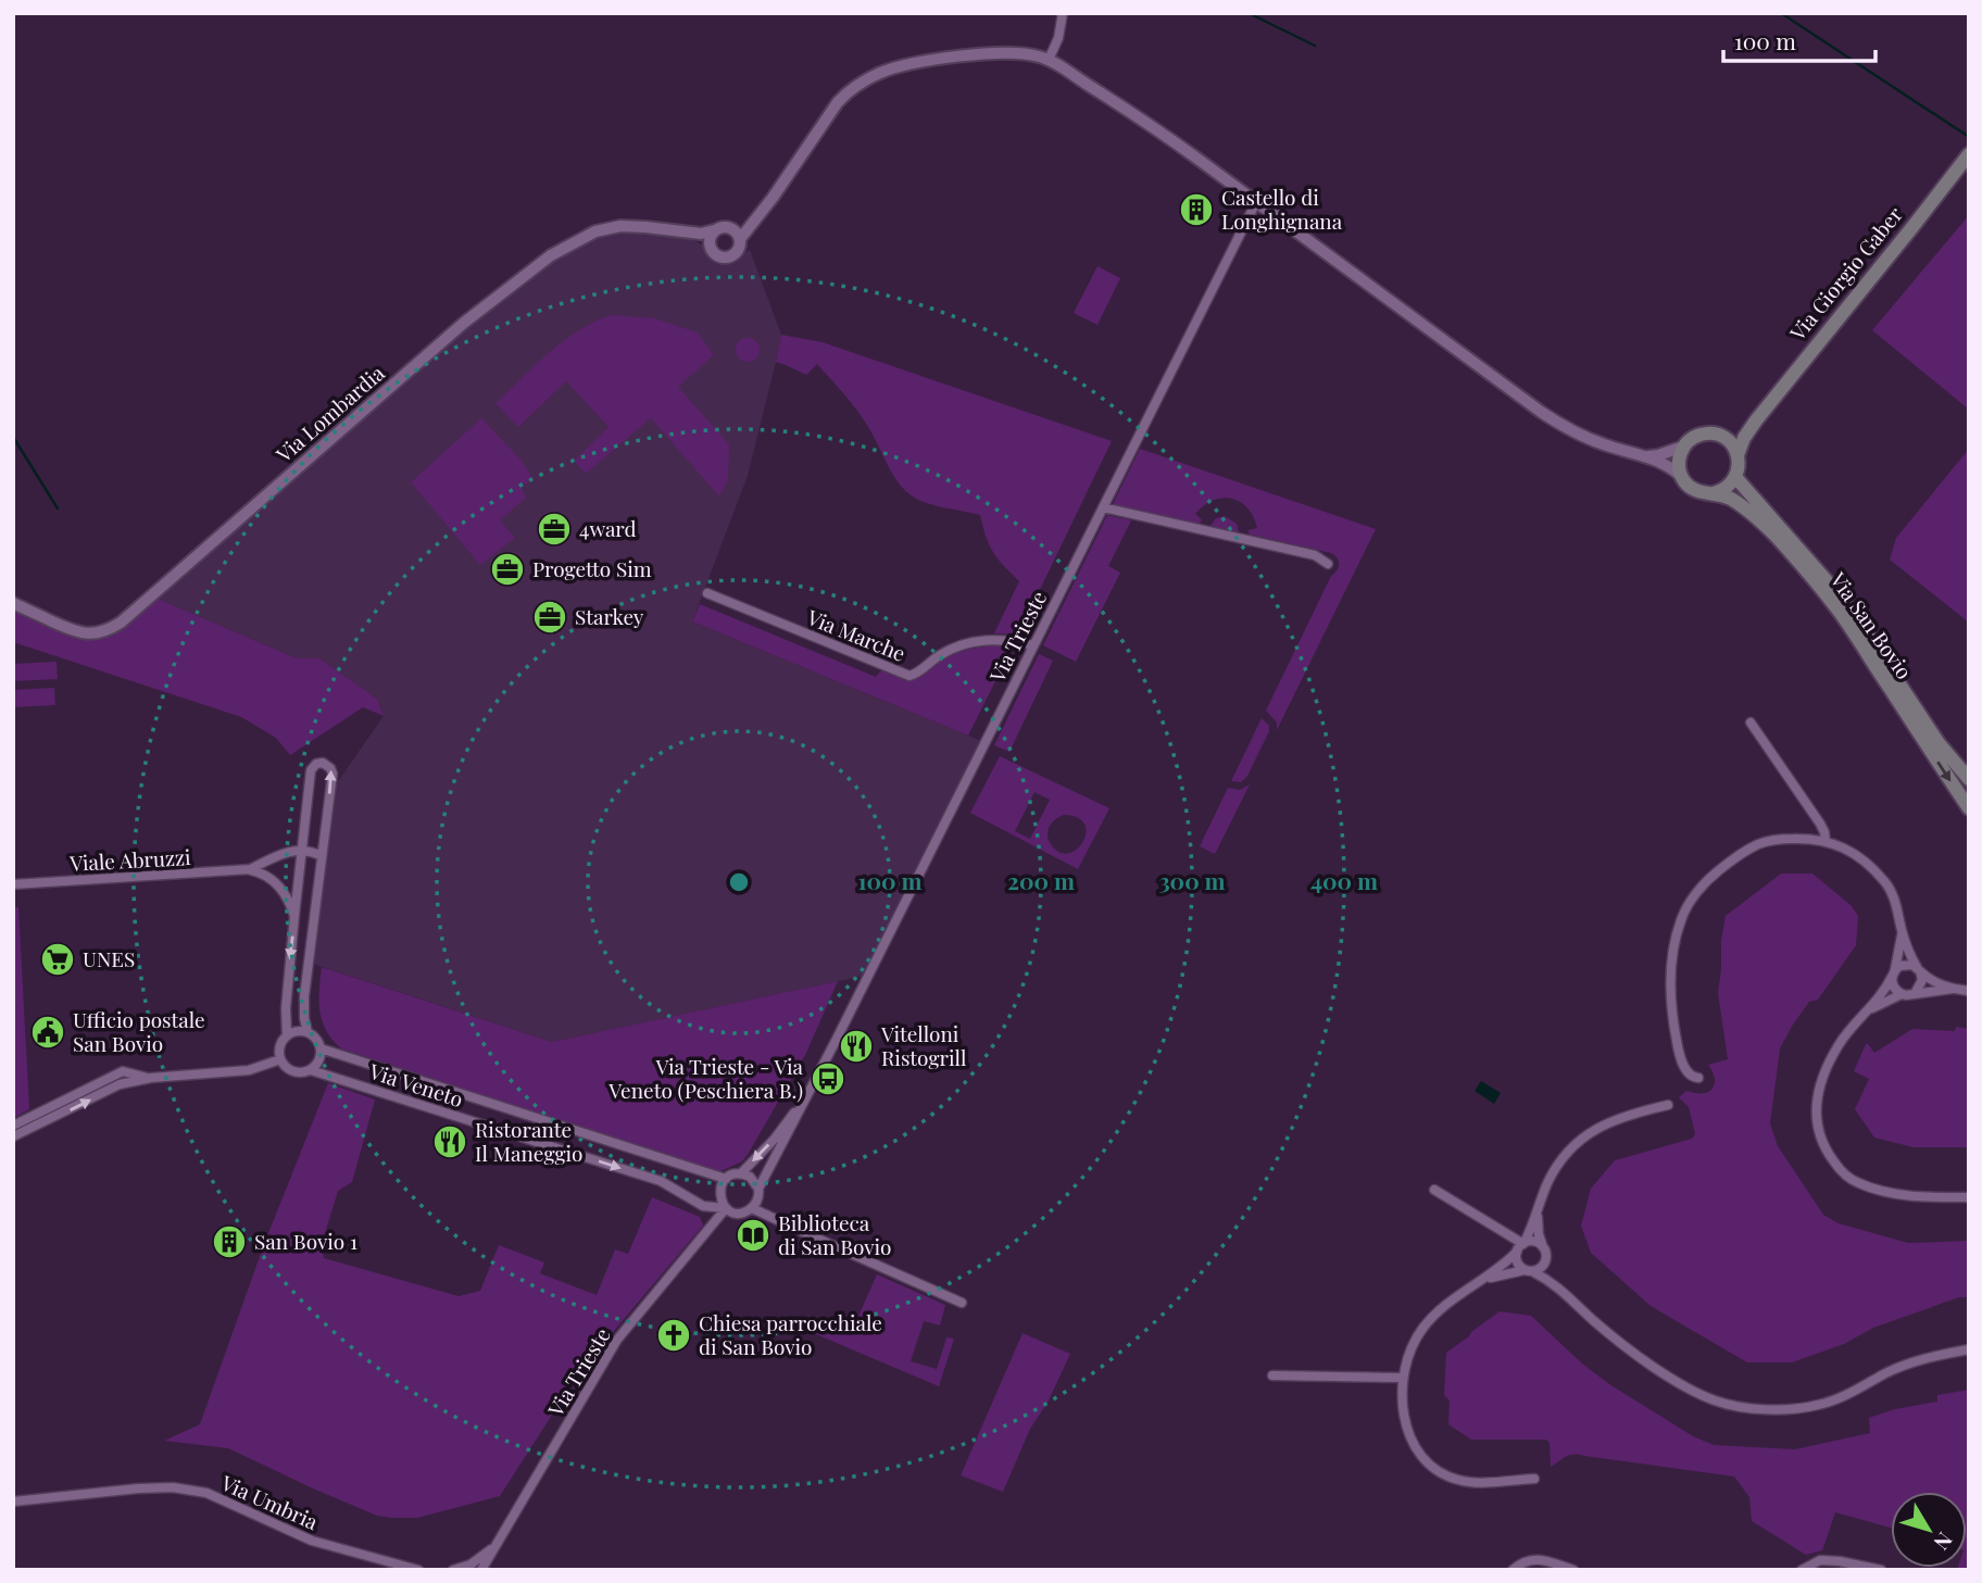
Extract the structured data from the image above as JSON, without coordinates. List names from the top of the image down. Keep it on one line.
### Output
{"streets":{"main road":["Via Giorgio Gaber","Via San Bovio"],"street":["Via Lombardia","Via Marche","Via Trieste","Viale Abruzzi","Via Veneto","Via Umbria"]},"crossings":[["Via Giorgio Gaber","Via San Bovio"],["Via Marche","Via Trieste"],["Via Trieste","Via Veneto"]],"places":{"building":["Castello di Longhignana","San Bovio 1"],"office":["4ward","Progetto Sim","Starkey"],"supermarket":["UNES"],"public building":["Ufficio postale San Bovio"],"restaurant":["Vitelloni Ristogrill","Ristorante Il Maneggio"],"bus stop":["Via Trieste - Via Veneto (Peschiera B.)"],"library":["Biblioteca di San Bovio"],"church":["Chiesa parrocchiale di San Bovio"]},"scale_bar":"100 m","north":"bottom right","rings":["100 m","200 m","300 m","400 m"]}
